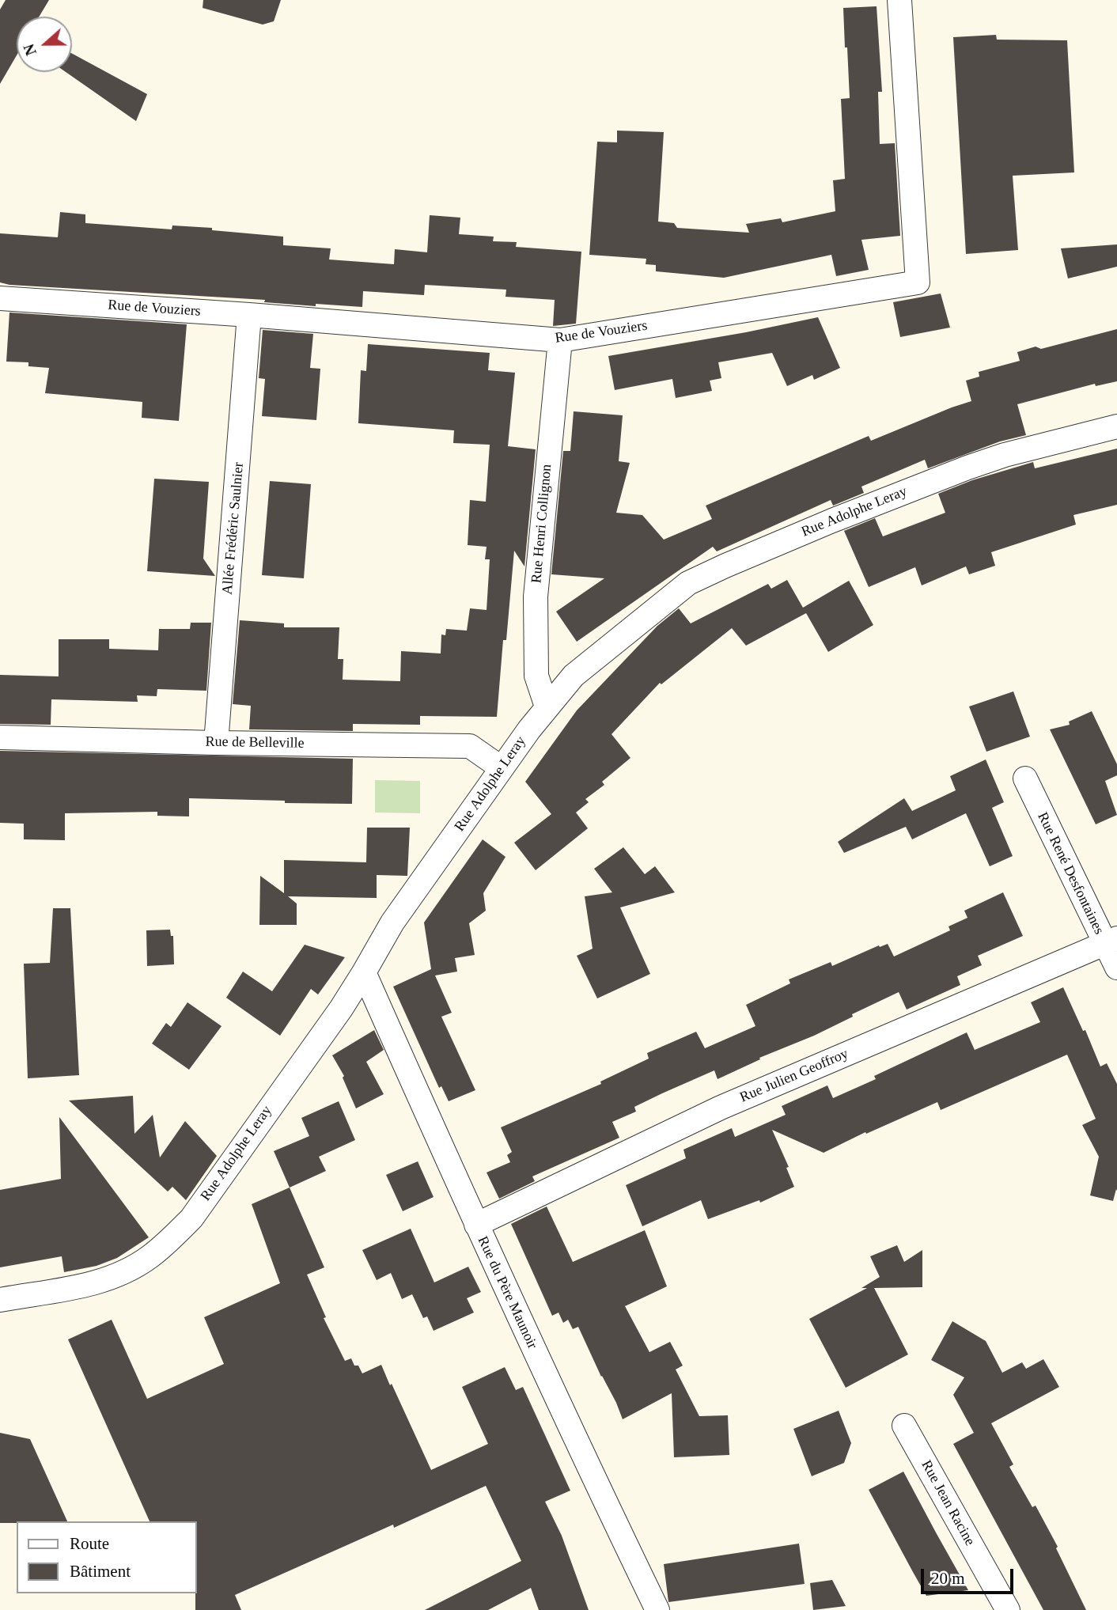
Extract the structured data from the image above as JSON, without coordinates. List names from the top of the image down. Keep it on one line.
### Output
{"streets":{"street":["Rue de Vouziers","Rue Adolphe Leray","Rue Henri Collignon","Allée Frédéric Saulnier","Rue de Belleville","Rue René Desfontaines","Rue Julien Geoffroy","Rue du Père Maunoir","Rue Jean Racine"]},"crossings":[["Rue de Vouziers","Rue Henri Collignon"],["Rue de Vouziers","Allée Frédéric Saulnier"],["Rue Adolphe Leray","Rue Henri Collignon"],["Rue Adolphe Leray","Rue de Belleville"],["Rue Adolphe Leray","Rue du Père Maunoir"],["Allée Frédéric Saulnier","Rue de Belleville"],["Rue René Desfontaines","Rue Julien Geoffroy"],["Rue Julien Geoffroy","Rue du Père Maunoir"]],"legend":["Route","Bâtiment"],"scale_bar":"20 m","north":"left"}
